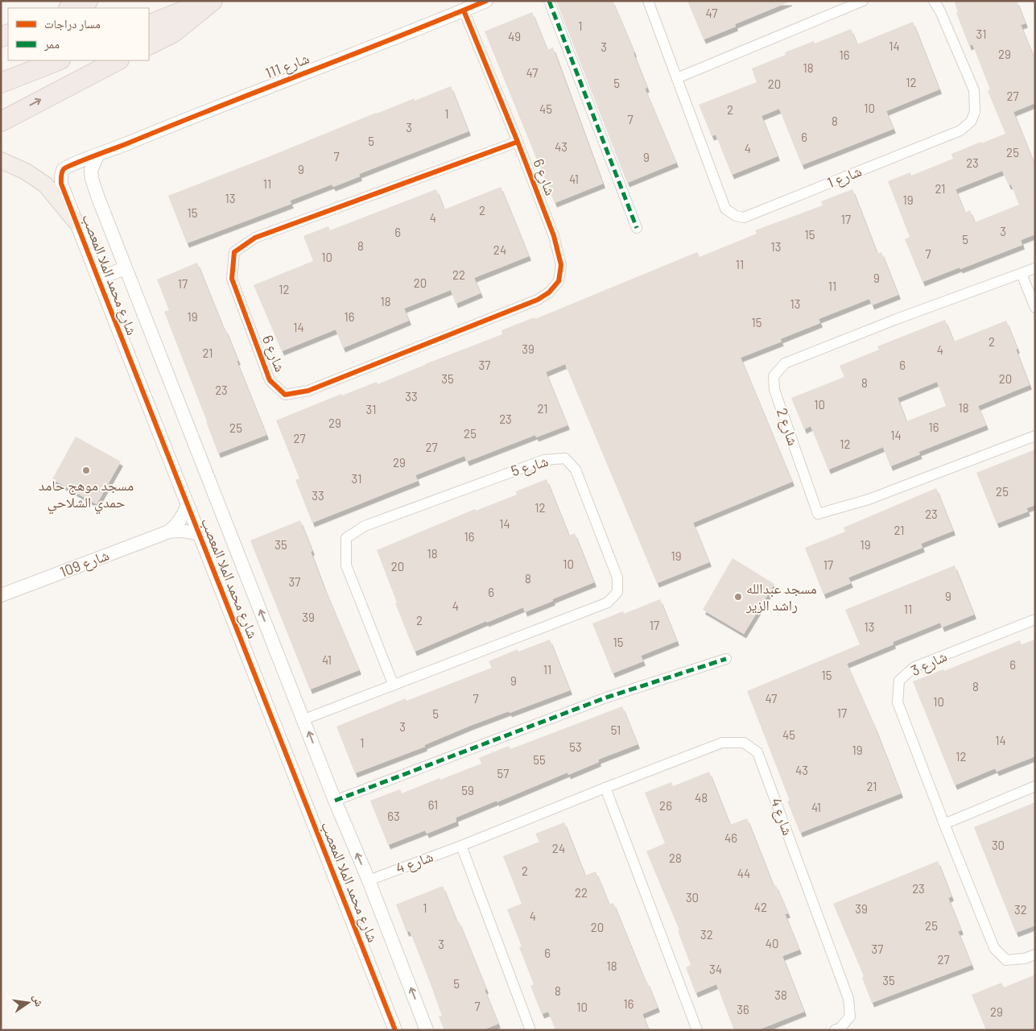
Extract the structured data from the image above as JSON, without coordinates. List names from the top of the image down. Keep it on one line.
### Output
{"streets":{"street":["شارع 111","شارع 6","شارع 1","شارع محمد الملا المعصب","شارع 2","شارع 5","شارع 109","شارع 3","شارع 4"]},"crossings":[["شارع 111","شارع 6"],["شارع 111","شارع محمد الملا المعصب"],["شارع محمد الملا المعصب","شارع 5"],["شارع محمد الملا المعصب","شارع 109"],["شارع محمد الملا المعصب","شارع 4"]],"places":["مسجد موهج حامد حمدي الشلاحي","مسجد عبدالله راشد الزير"],"house_numbers":["47","1","31","49","14","3","29","16","18","47","12","5","20","27","10","45","2","1","7","8","3","6","5","43","4","25","7","9","23","9","41","11","21","13","19","2","15","4","17","3","6","15","5","8","13","24","7","10","11","22","9","20","17","11","12","18","13","19","16","15","14","2","39","4","21","37","6","35","20","8","23","33","10","18","21","31","23","29","16","25","25","14","27","12","27","29","31","25","33","12","23","14","21","16","35","19","18","19","10","17","20","8","37","6","9","4","11","39","2","17","13","15","41","6","11","15","9","8","7","47","10","17","5","3","51","45","14","1","53","19","12","55","43","57","21","59","48","61","26","41","63","46","30","24","28","2","44","23","22","30","42","1","39","32","4","25","20","32","40","3","37","6","27","18","34","35","5","8","38","16","7","10","36","29"],"legend":["مسار دراجات","ممر"],"north":"right"}
